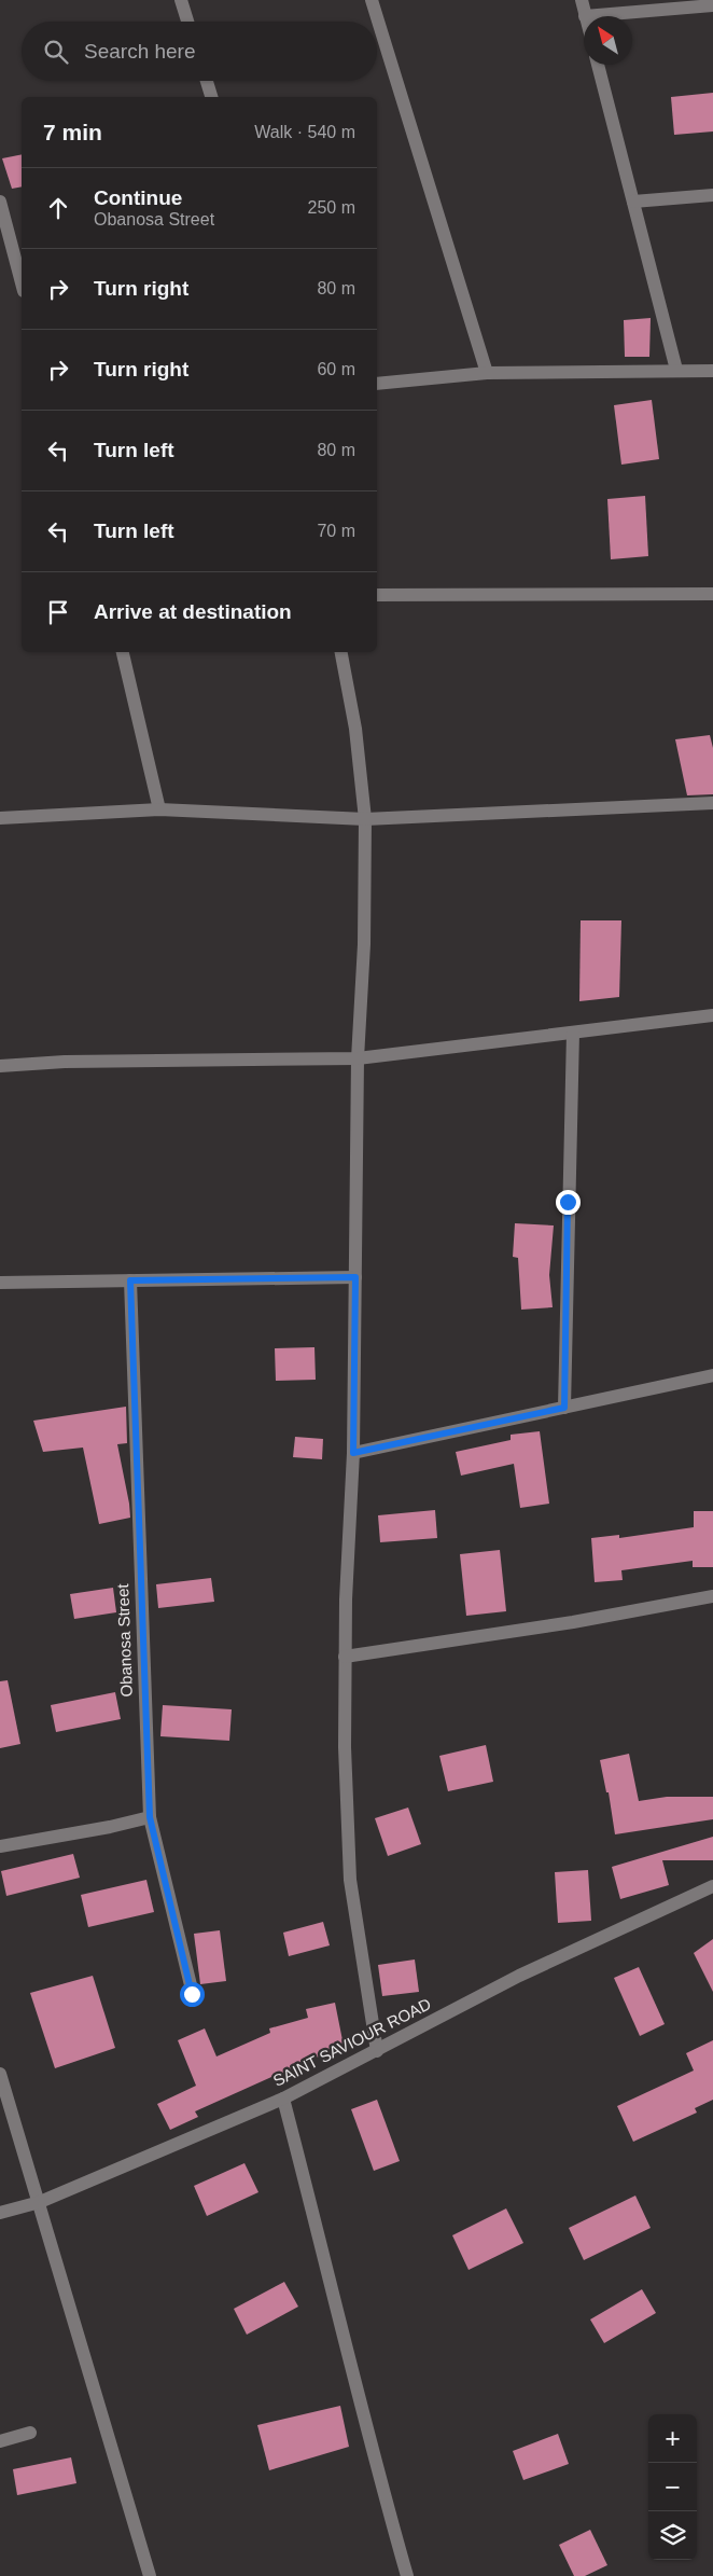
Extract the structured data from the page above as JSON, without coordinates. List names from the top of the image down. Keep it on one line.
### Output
{"streets":{"street":["Obanosa Street","SAINT SAVIOUR ROAD"]},"north":"top left","page":{"search":"Search here","heading":["7 min","Walk · 540 m"],"list":[["Continue","Obanosa Street","250 m"],["Turn right","80 m"],["Turn right","60 m"],["Turn left","80 m"],["Turn left","70 m"],"Arrive at destination"],"map_buttons":["+","−"]}}
